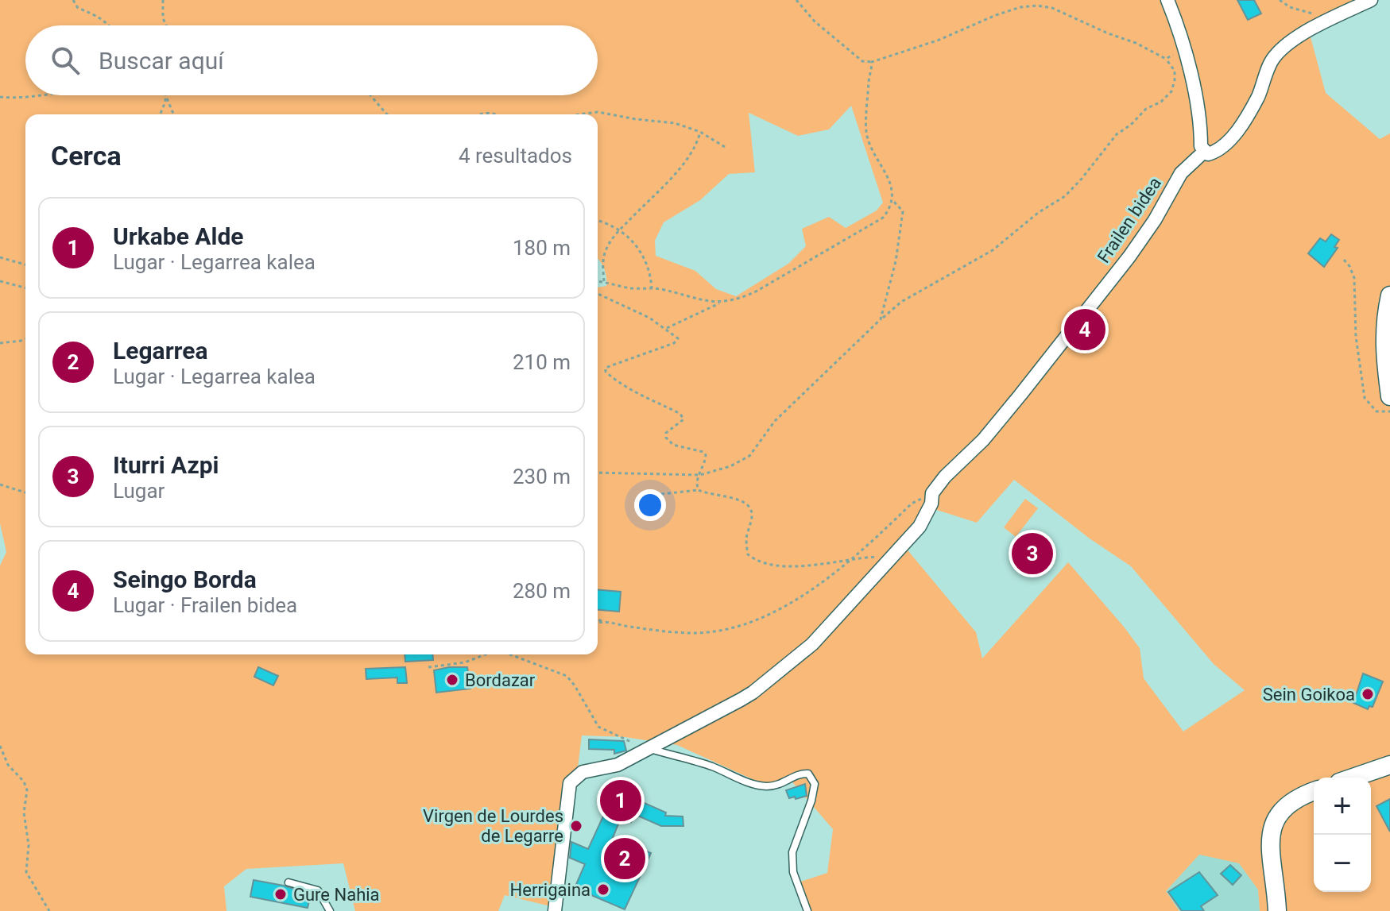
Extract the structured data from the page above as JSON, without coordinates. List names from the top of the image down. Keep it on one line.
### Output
{"streets":{"street":["Frailen bidea"]},"places":["Bordazar","Sein Goikoa","Virgen de Lourdes de Legarre","Herrigaina","Gure Nahia"],"page":{"search":"Buscar aquí","heading":["Cerca","4 resultados"],"list":[{"mark":"1","name":"Urkabe Alde","note":"Lugar · Legarrea kalea","value":"180 m"},{"mark":"2","name":"Legarrea","note":"Lugar · Legarrea kalea","value":"210 m"},{"mark":"3","name":"Iturri Azpi","note":"Lugar","value":"230 m"},{"mark":"4","name":"Seingo Borda","note":"Lugar · Frailen bidea","value":"280 m"}],"pins":["4","3","1","2"],"map_buttons":["+","−"]}}
